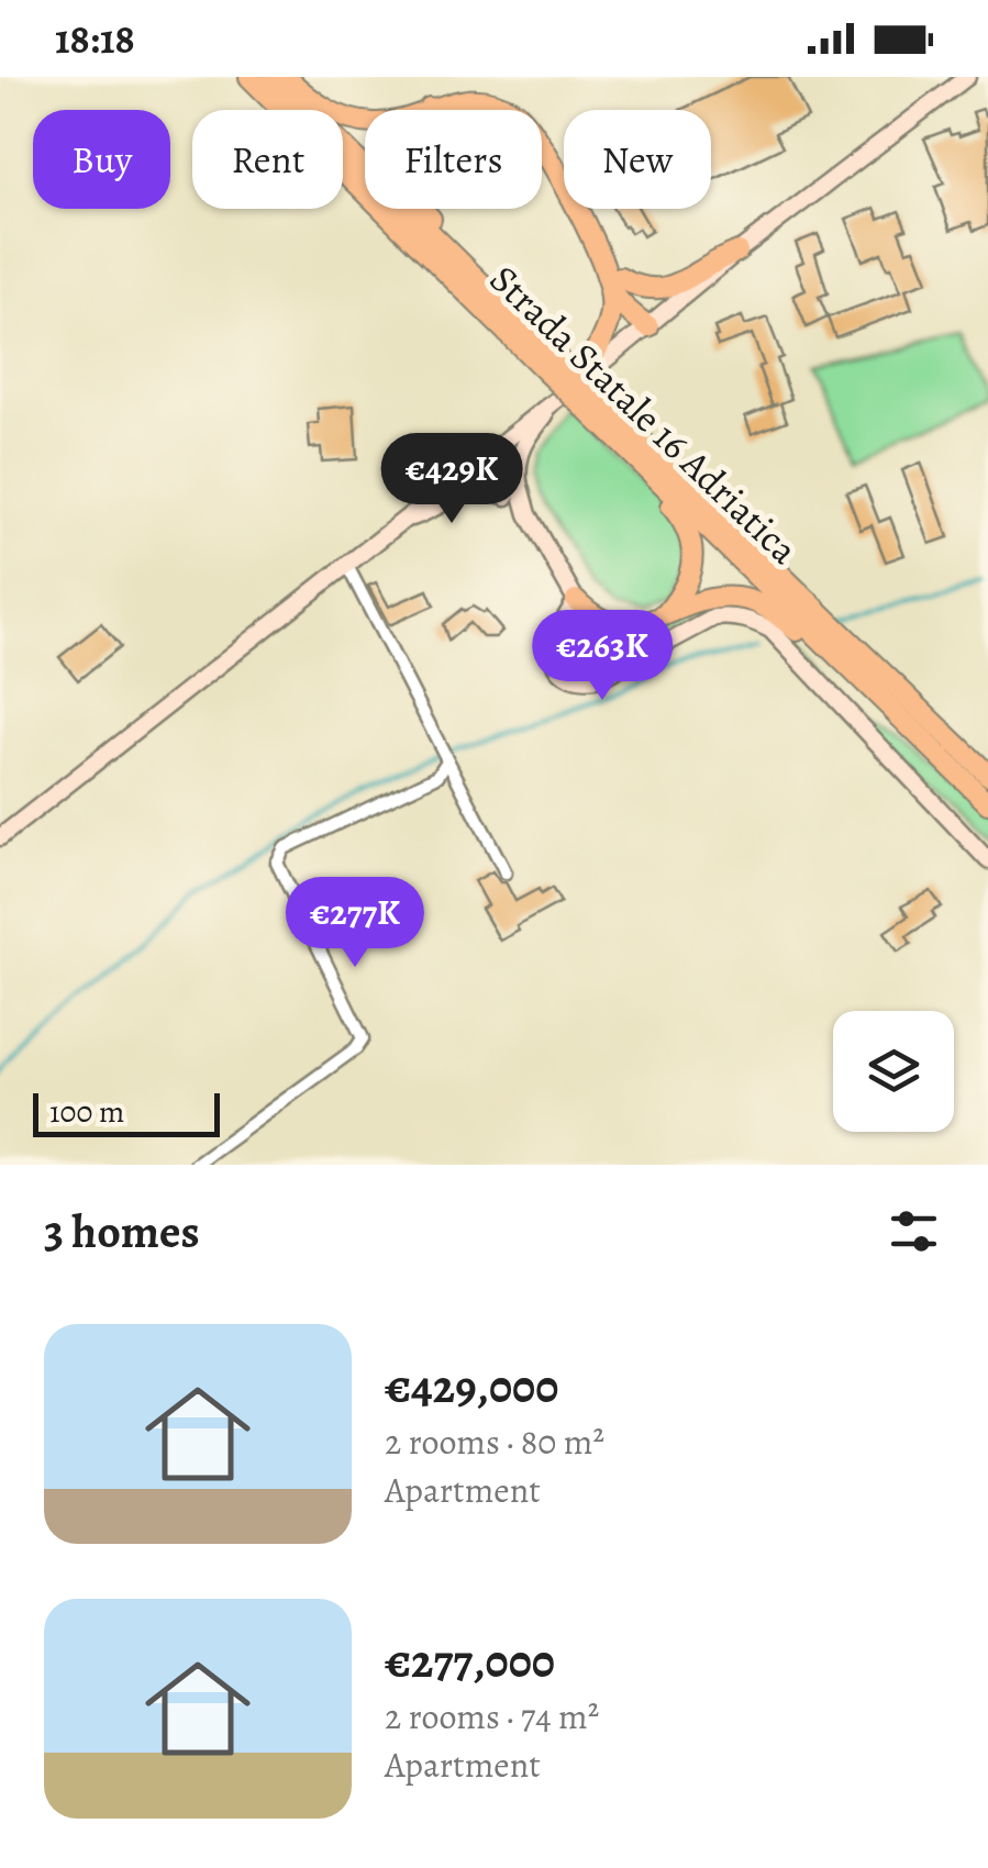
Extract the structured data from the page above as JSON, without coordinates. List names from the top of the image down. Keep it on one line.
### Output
{"streets":{"highway":["Strada Statale 16 Adriatica"]},"scale_bar":"100 m","page":{"status":"18:18","chip":["Buy","Rent","Filters","New"],"price":["€429K","€263K","€277K"],"scale":"100 m","heading":"3 homes","list":[{"name":"€429,000","note":"2 rooms · 80 m² · Apartment"},{"name":"€277,000","note":"2 rooms · 74 m² · Apartment"}]}}
